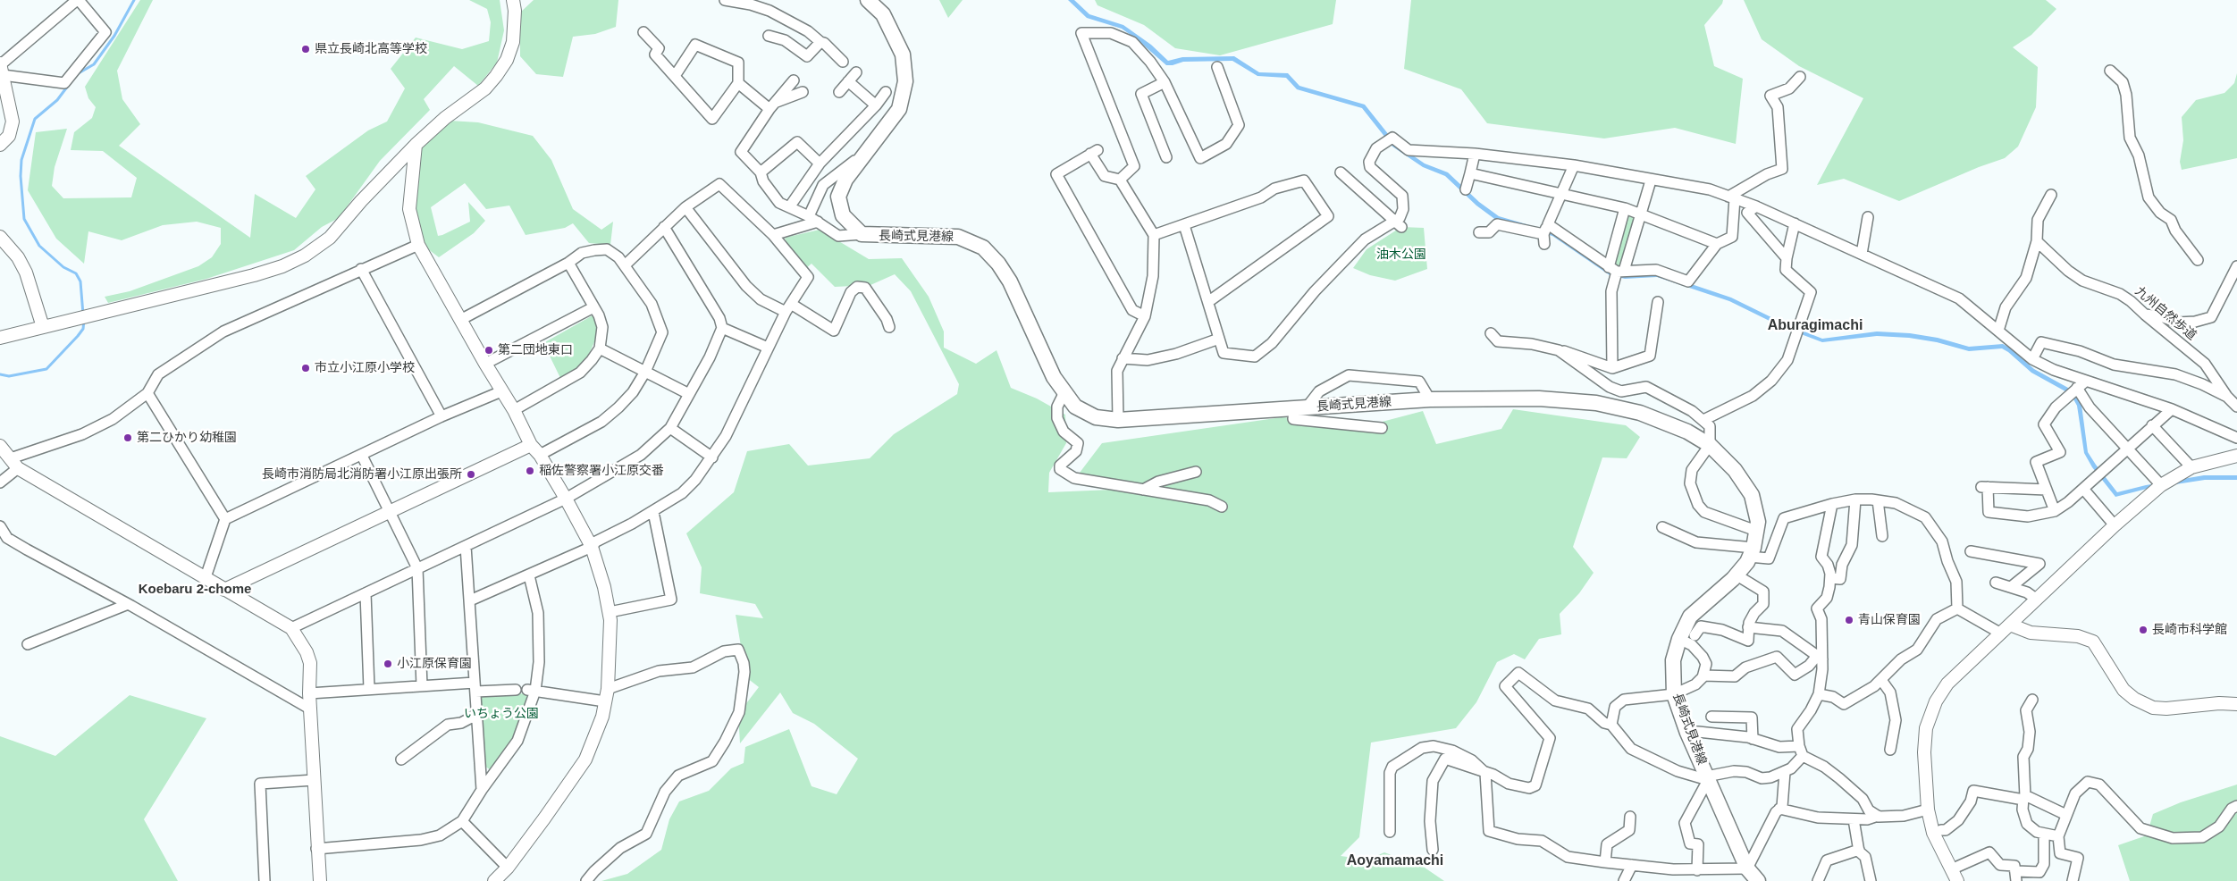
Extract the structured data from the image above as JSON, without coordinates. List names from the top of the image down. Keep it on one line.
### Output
{"streets":{"main road":["長崎式見港線"],"street":["九州自然歩道"]},"districts":["Aburagimachi","Koebaru 2-chome","Aoyamamachi"],"parks":["油木公園","いちょう公園"],"places":["県立長崎北高等学校","第二団地東口","市立小江原小学校","第二ひかり幼稚園","稲佐警察署小江原交番","長崎市消防局北消防署小江原出張所","青山保育園","長崎市科学館","小江原保育園"]}
